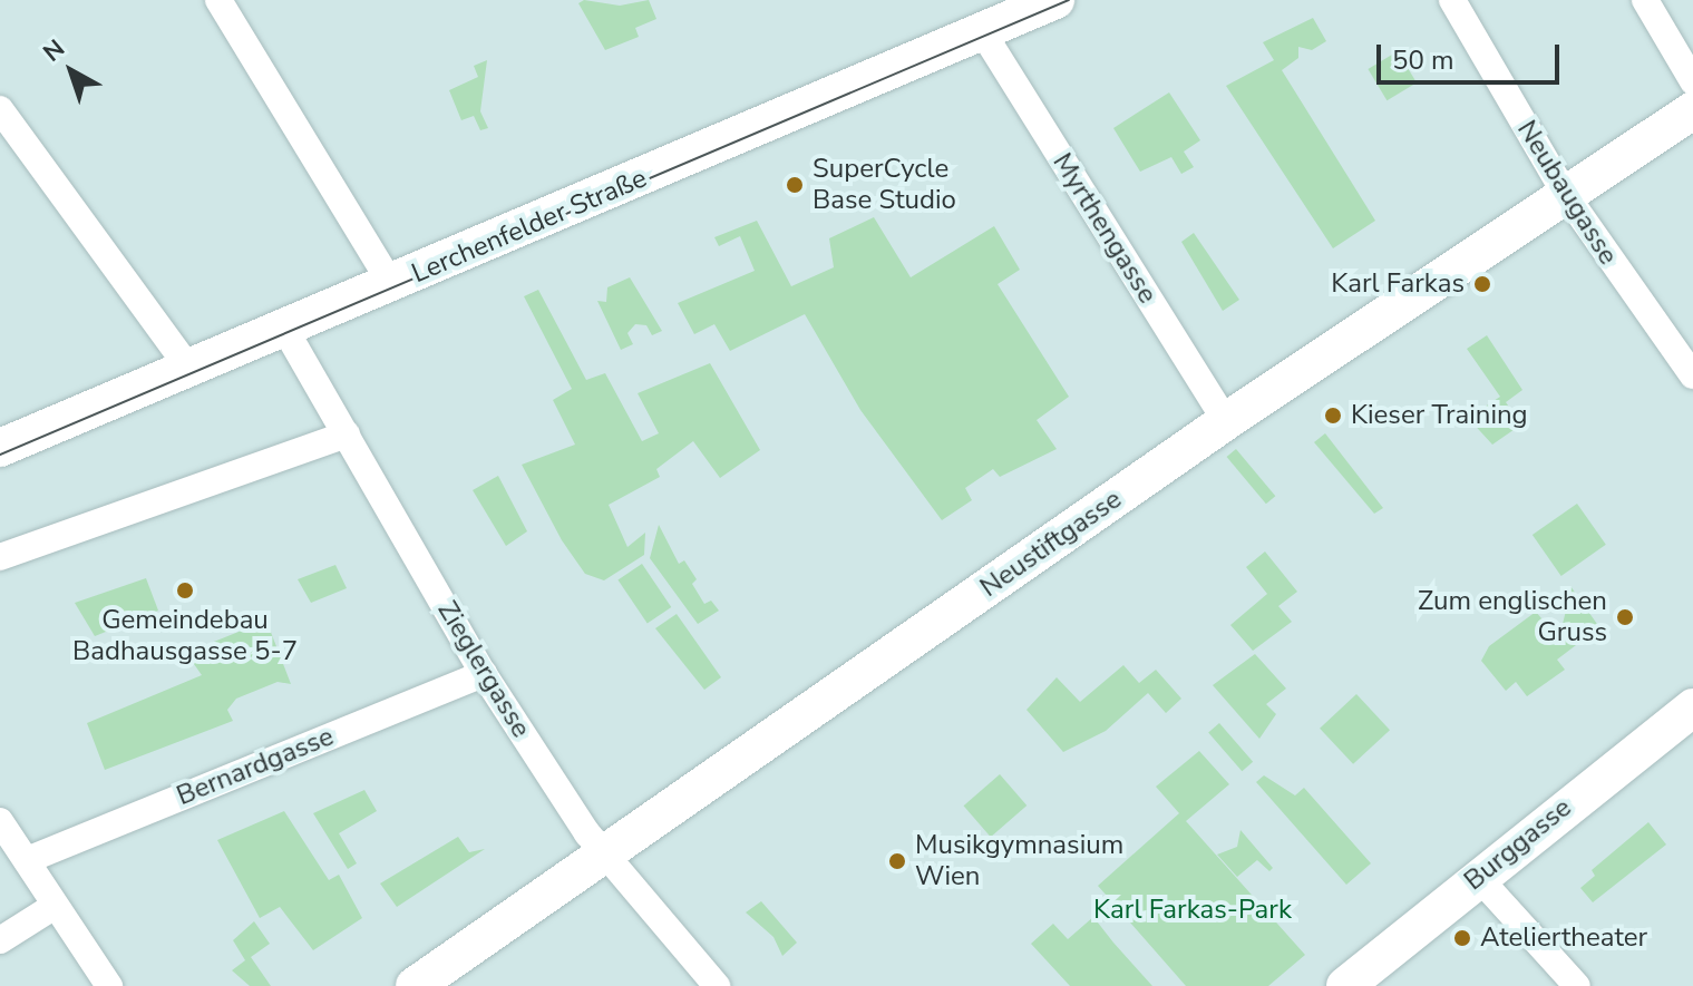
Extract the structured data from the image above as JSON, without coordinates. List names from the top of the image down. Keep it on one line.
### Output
{"streets":{"main road":["Lerchenfelder Straße","Neustiftgasse","Burggasse"],"street":["Neubaugasse","Myrthengasse","Zieglergasse","Bernardgasse"]},"crossings":[["Neubaugasse","Neustiftgasse"],["Lerchenfelder Straße","Myrthengasse"],["Lerchenfelder Straße","Zieglergasse"],["Myrthengasse","Neustiftgasse"],["Neustiftgasse","Zieglergasse"],["Zieglergasse","Bernardgasse"]],"parks":["Karl Farkas-Park"],"places":["SuperCycle Base Studio","Karl Farkas","Kieser Training","Gemeindebau Badhausgasse 5-7","Zum englischen Gruss","Musikgymnasium Wien","Ateliertheater"],"scale_bar":"50 m","north":"top left"}
